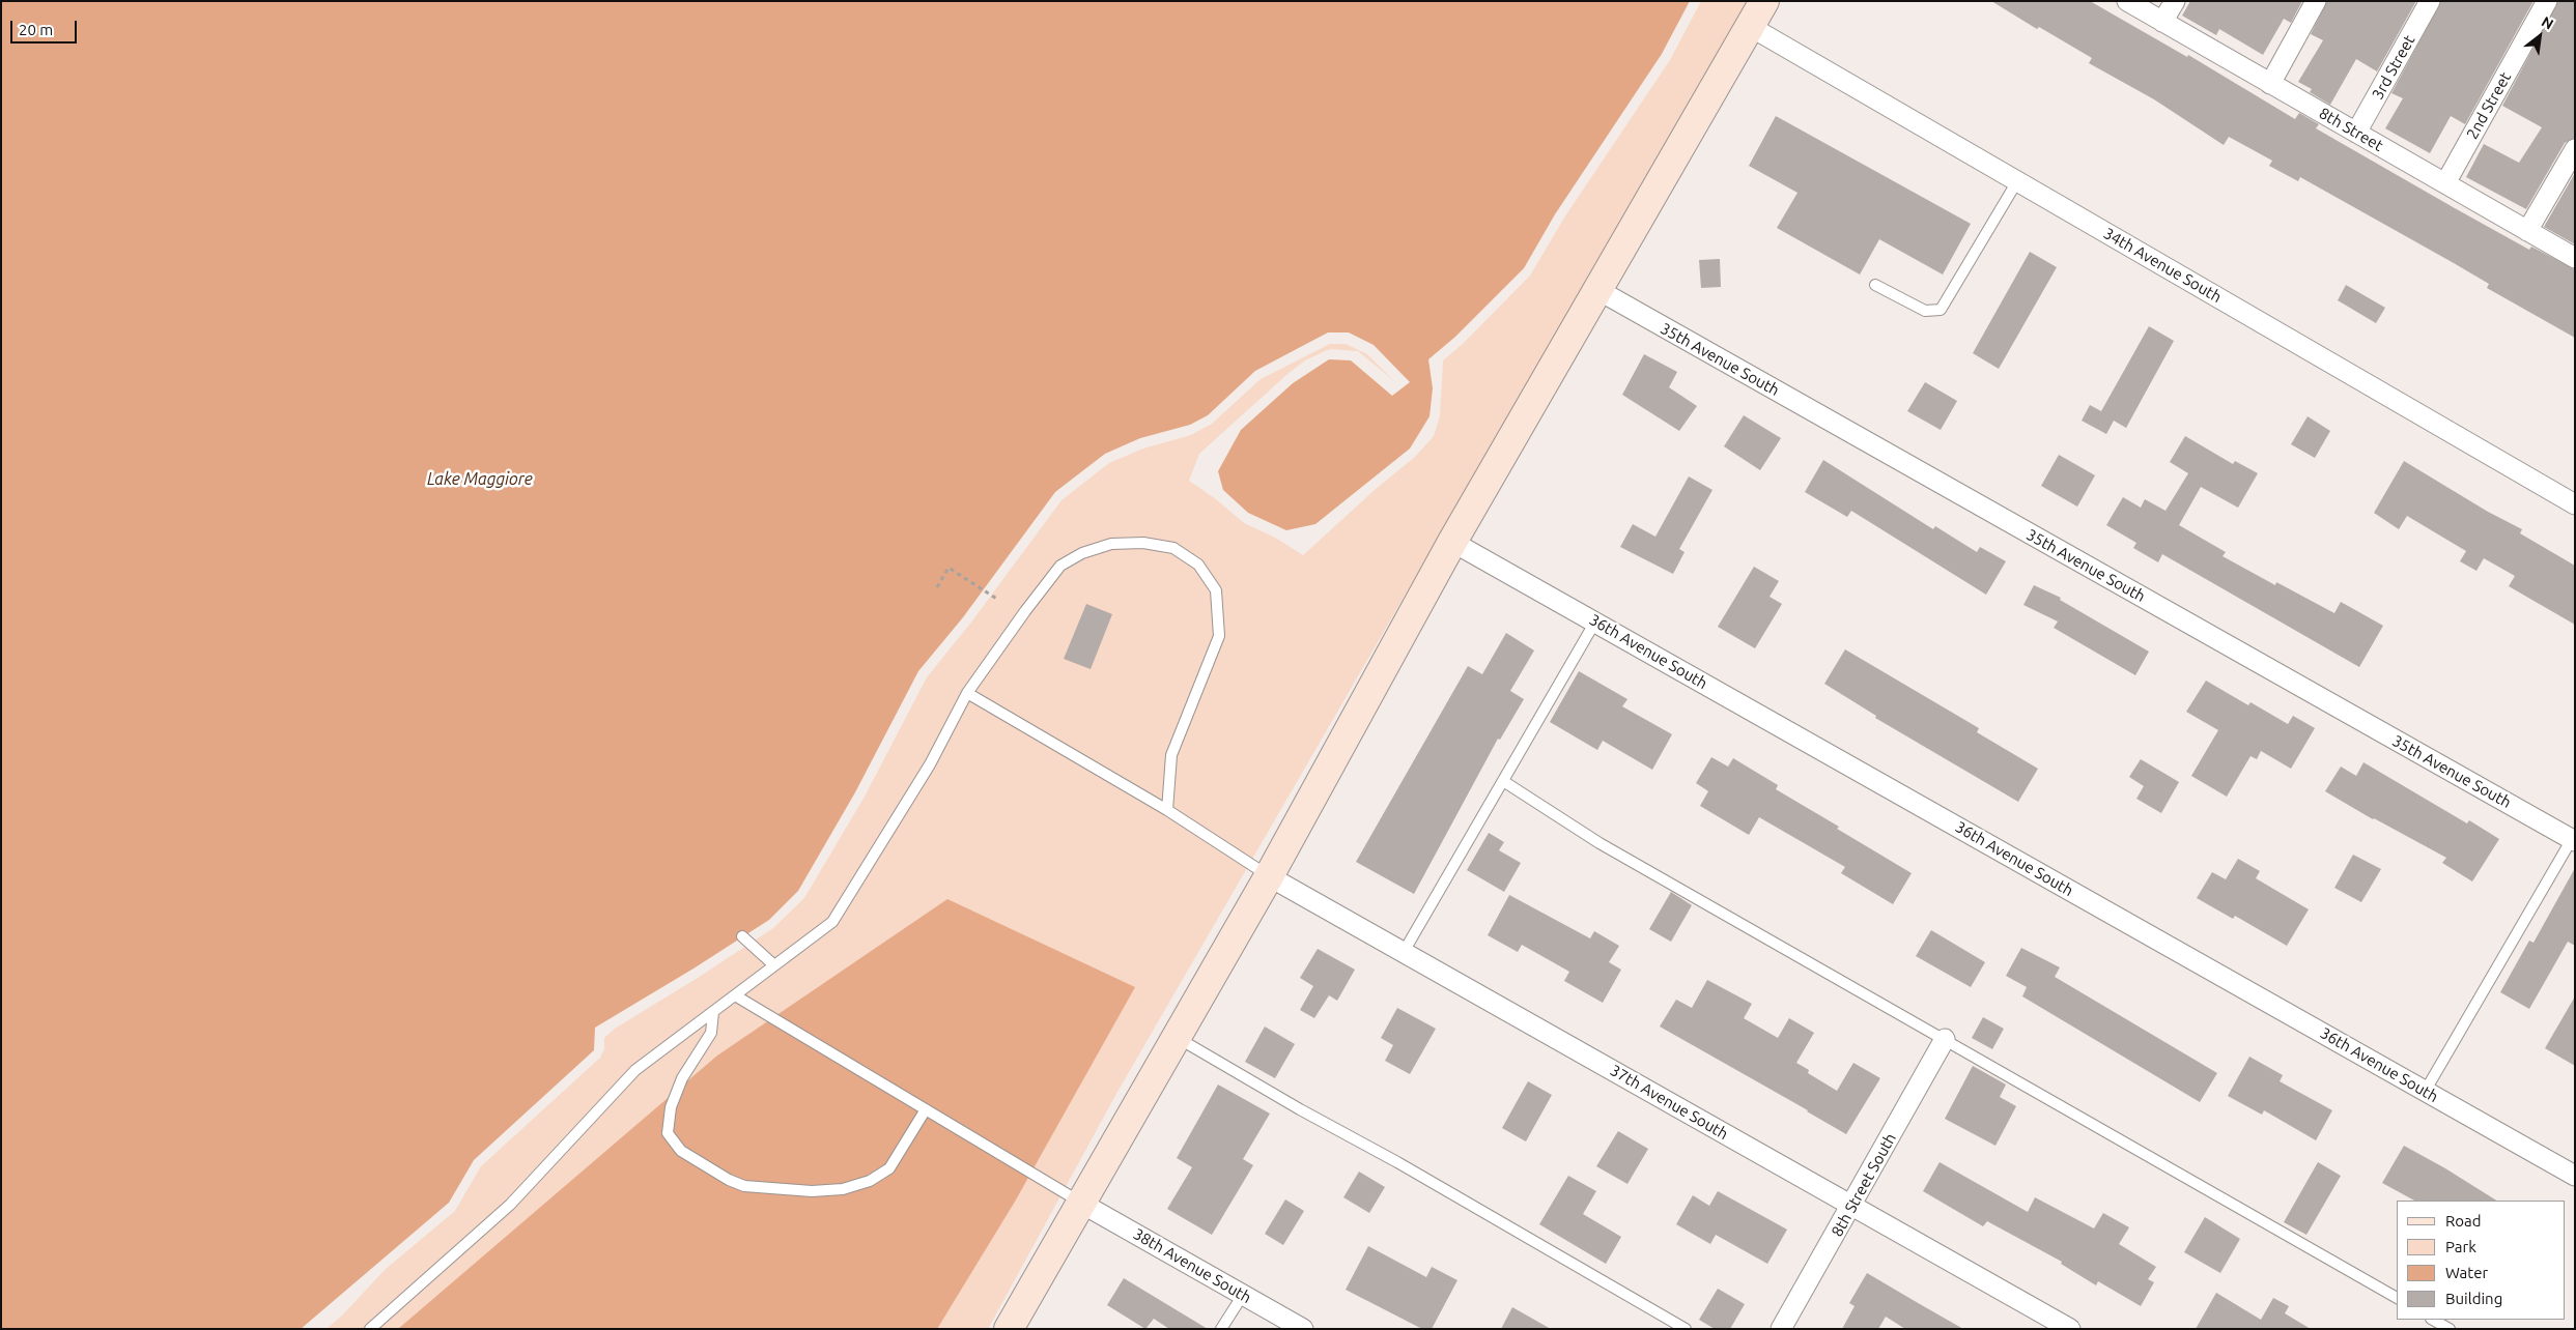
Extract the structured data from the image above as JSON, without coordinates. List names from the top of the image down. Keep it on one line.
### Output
{"streets":{"street":["3rd Street","2nd Street","8th Street","34th Avenue South","35th Avenue South","36th Avenue South","37th Avenue South","8th Street South","38th Avenue South"]},"crossings":[["3rd Street","8th Street"],["2nd Street","8th Street"],["37th Avenue South","8th Street South"]],"water":["Lake Maggiore"],"legend":["Road","Park","Water","Building"],"scale_bar":"20 m","north":"top right"}
